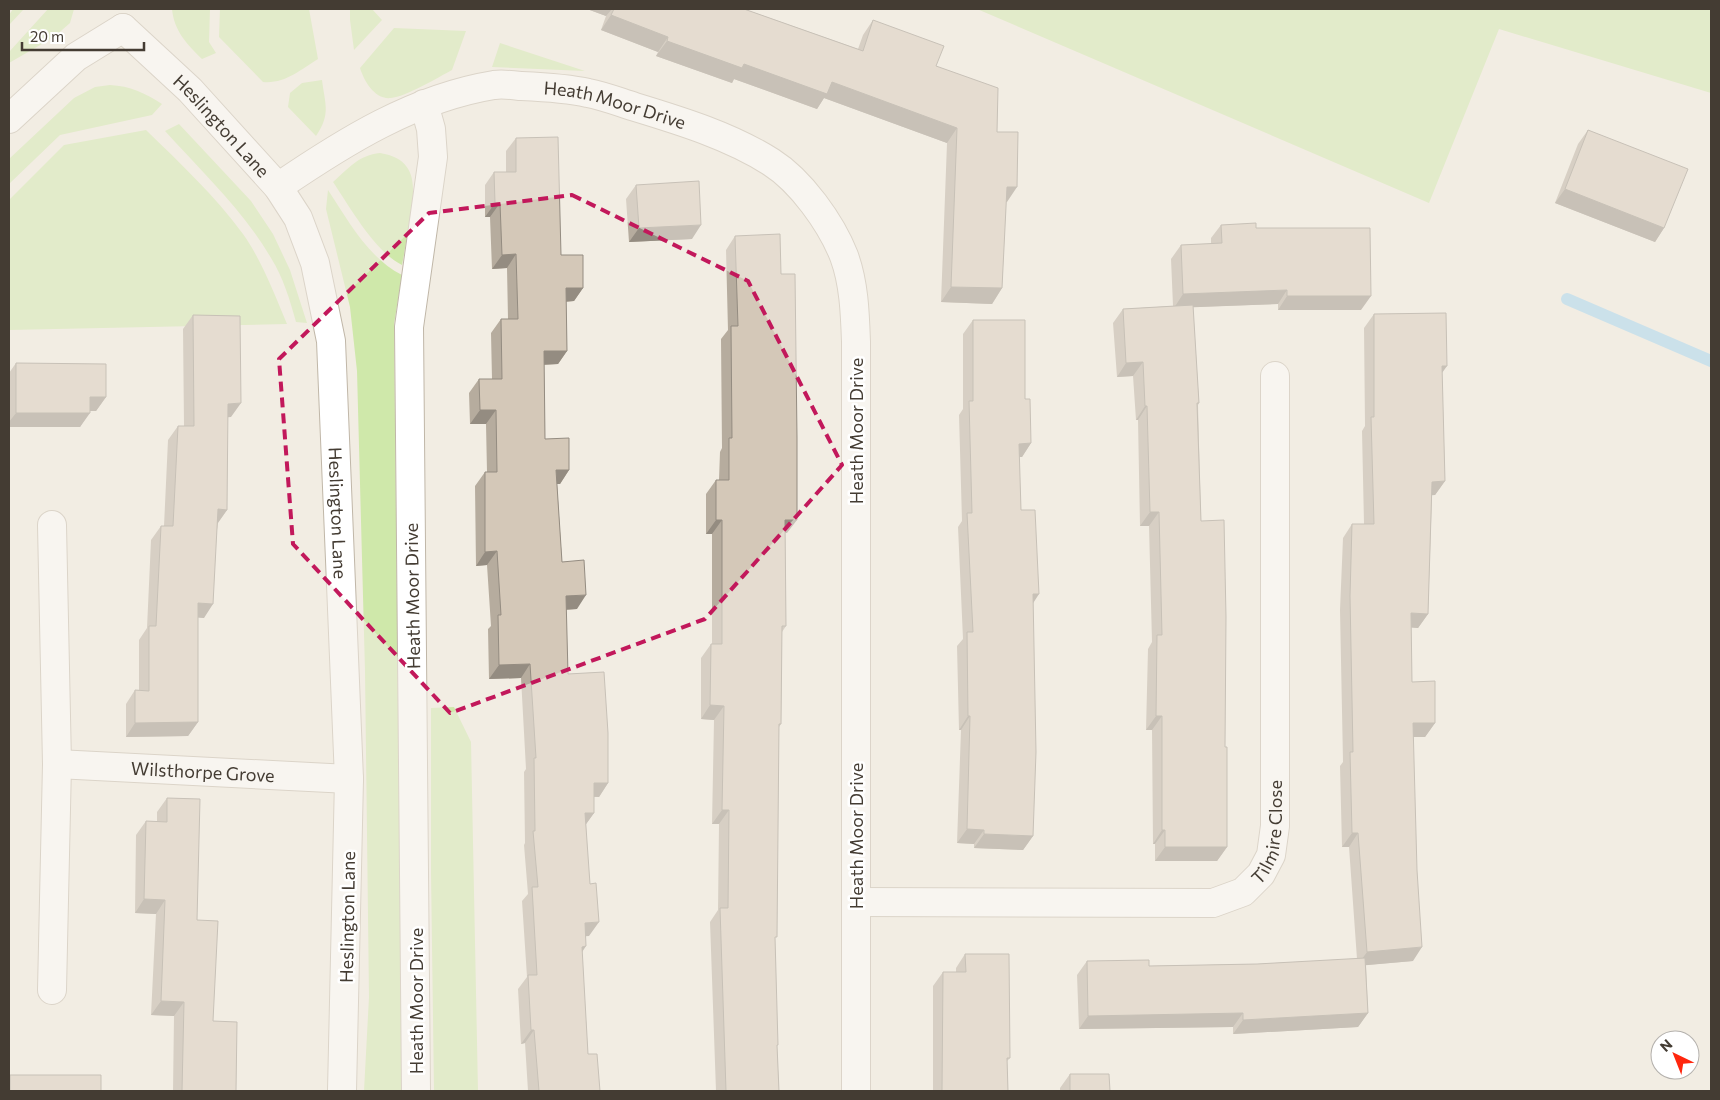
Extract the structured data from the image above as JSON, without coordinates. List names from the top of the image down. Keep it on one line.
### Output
{"streets":{"street":["Heath Moor Drive","Heslington Lane","Wilsthorpe Grove","Tilmire Close"]},"crossings":[["Heath Moor Drive","Heslington Lane"],["Heath Moor Drive","Tilmire Close"],["Heslington Lane","Wilsthorpe Grove"]],"scale_bar":"20 m","north":"top left"}
